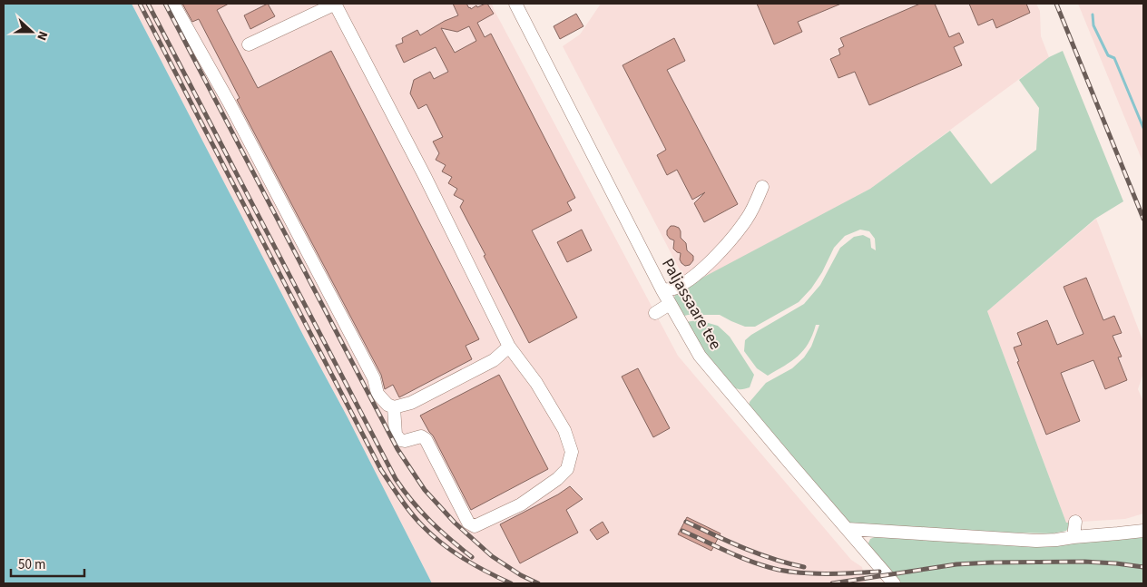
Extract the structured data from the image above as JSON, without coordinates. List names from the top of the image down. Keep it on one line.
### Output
{"streets":{"street":["Paljassaare tee"]},"scale_bar":"50 m","north":"right"}
